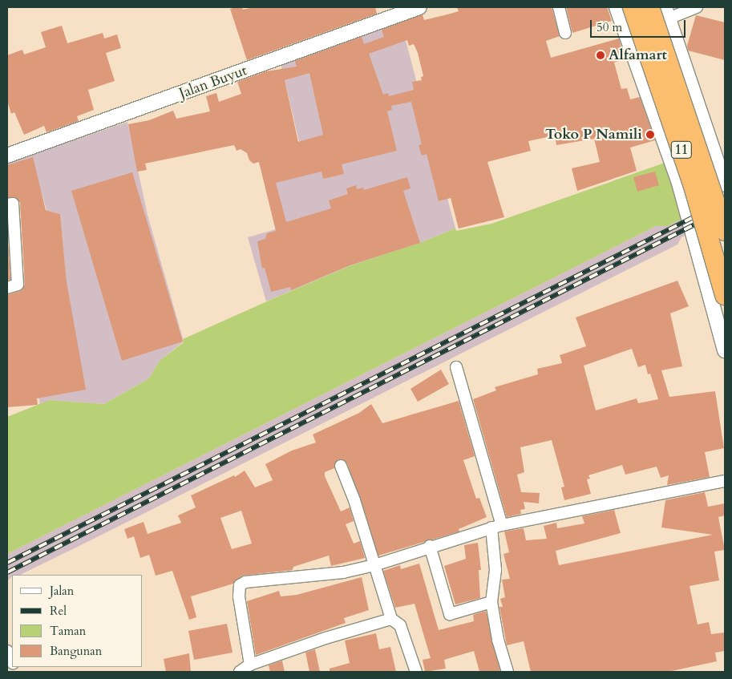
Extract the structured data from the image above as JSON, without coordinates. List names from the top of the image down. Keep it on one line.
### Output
{"streets":{"highway":["11"],"street":["Jalan Buyut"]},"places":["Alfamart","Toko P Namili"],"legend":["Jalan","Rel","Taman","Bangunan"],"scale_bar":"50 m"}
